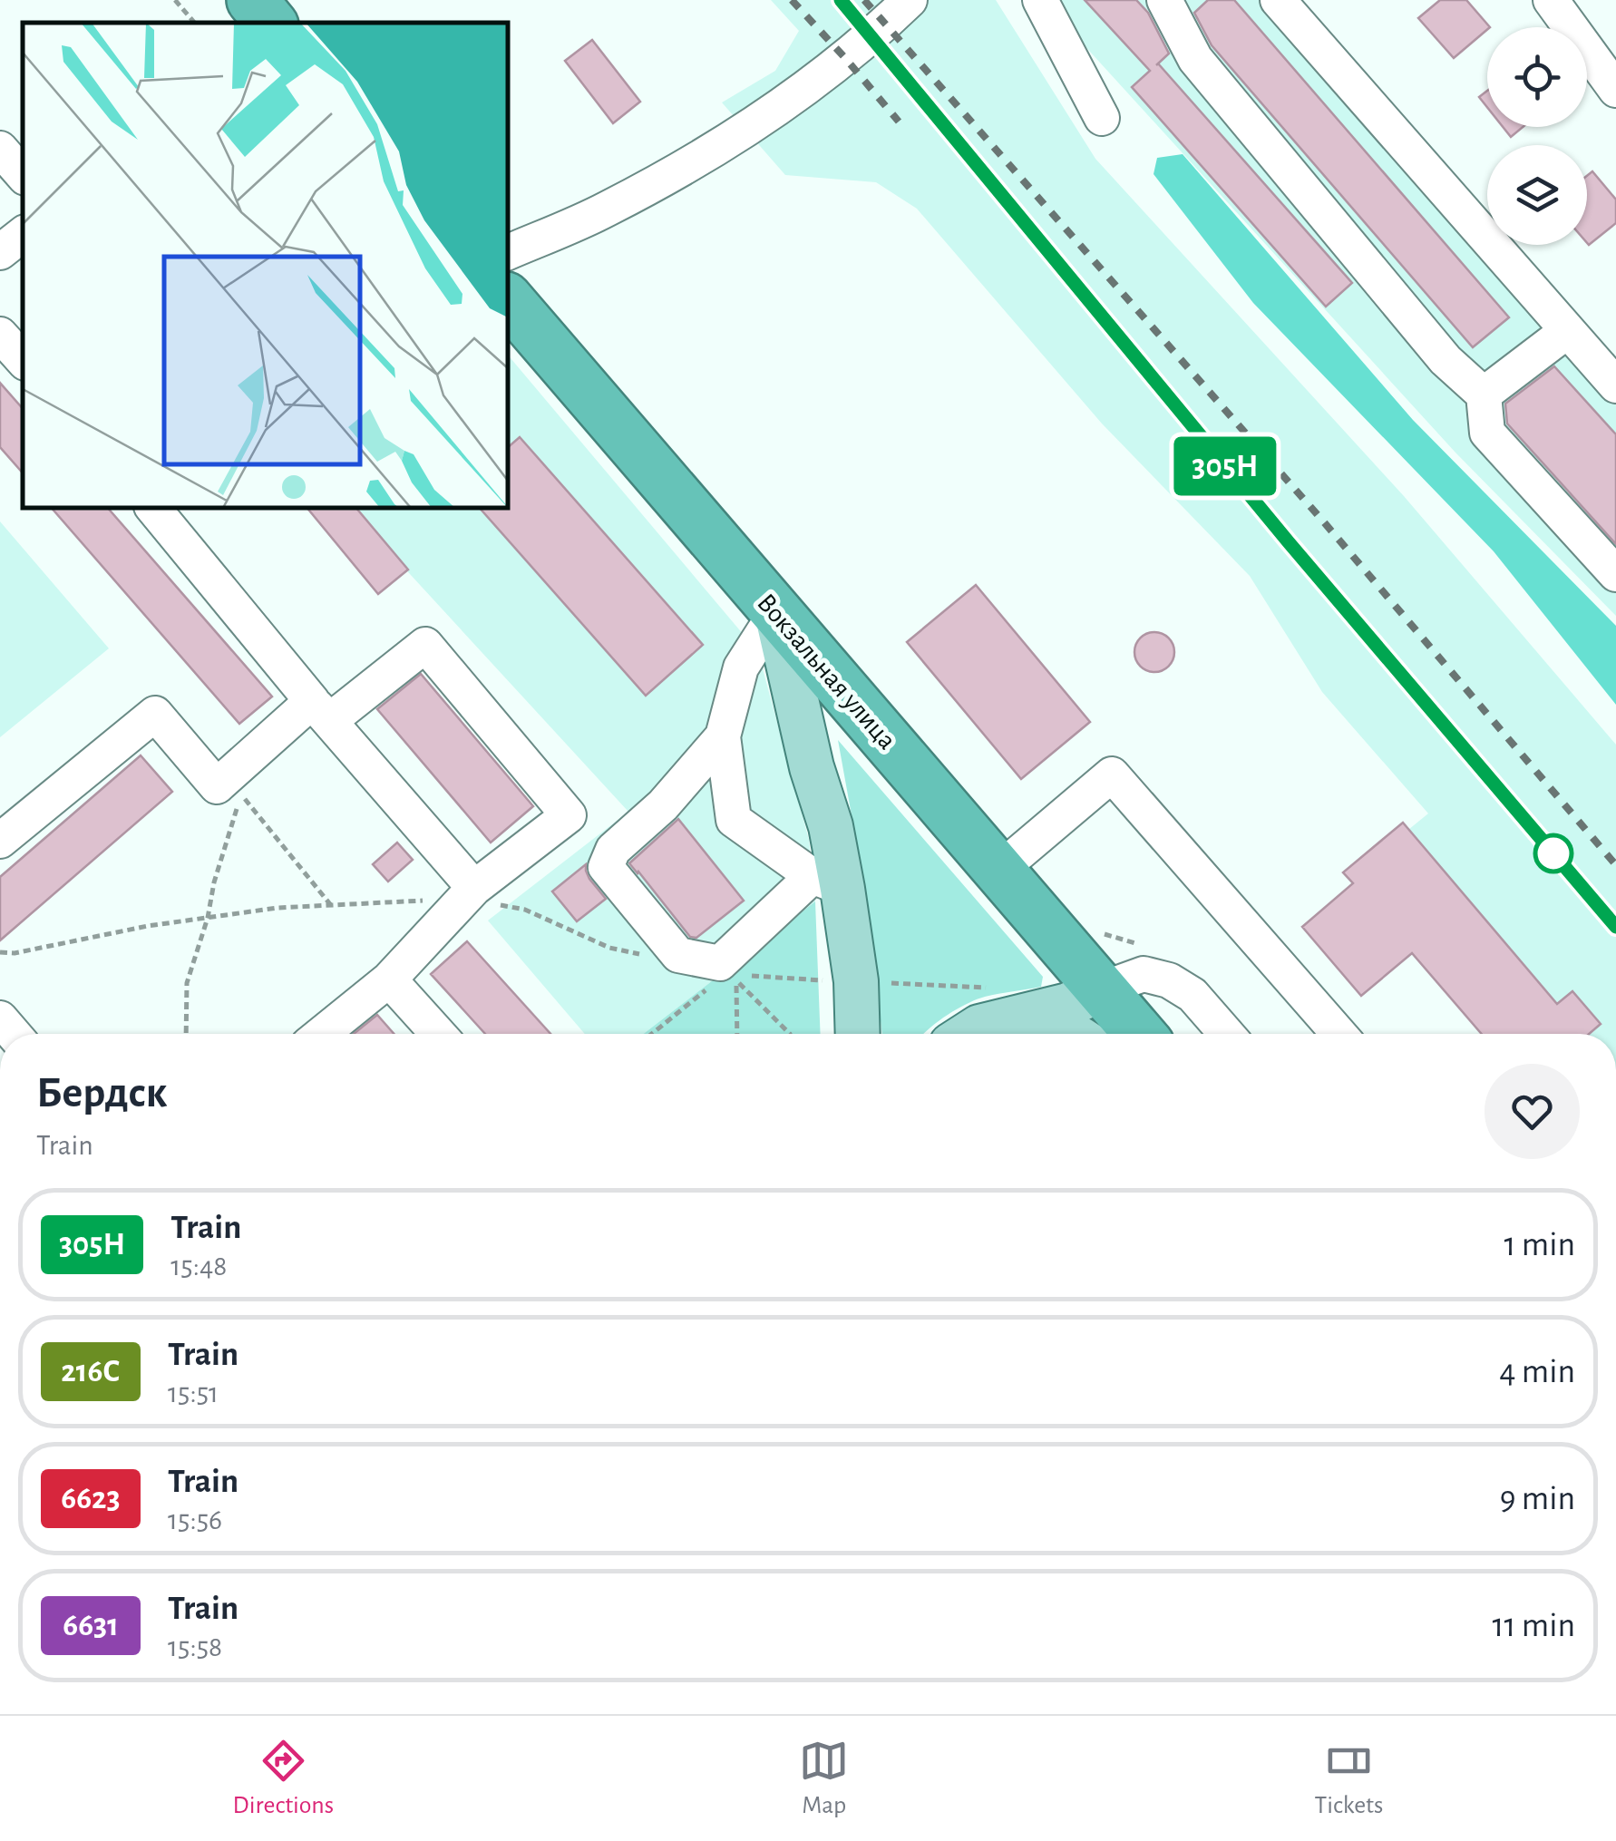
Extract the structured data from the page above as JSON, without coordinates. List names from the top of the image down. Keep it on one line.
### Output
{"streets":{"highway":["Вокзальная улица"]},"page":{"on_map":"305Н","heading":["Бердск","Train"],"list":[{"mark":"305Н","name":"Train","note":"15:48","value":"1 min"},{"mark":"216С","name":"Train","note":"15:51","value":"4 min"},{"mark":"6623","name":"Train","note":"15:56","value":"9 min"},{"mark":"6631","name":"Train","note":"15:58","value":"11 min"}],"tabs":["Directions","Map","Tickets"]}}
